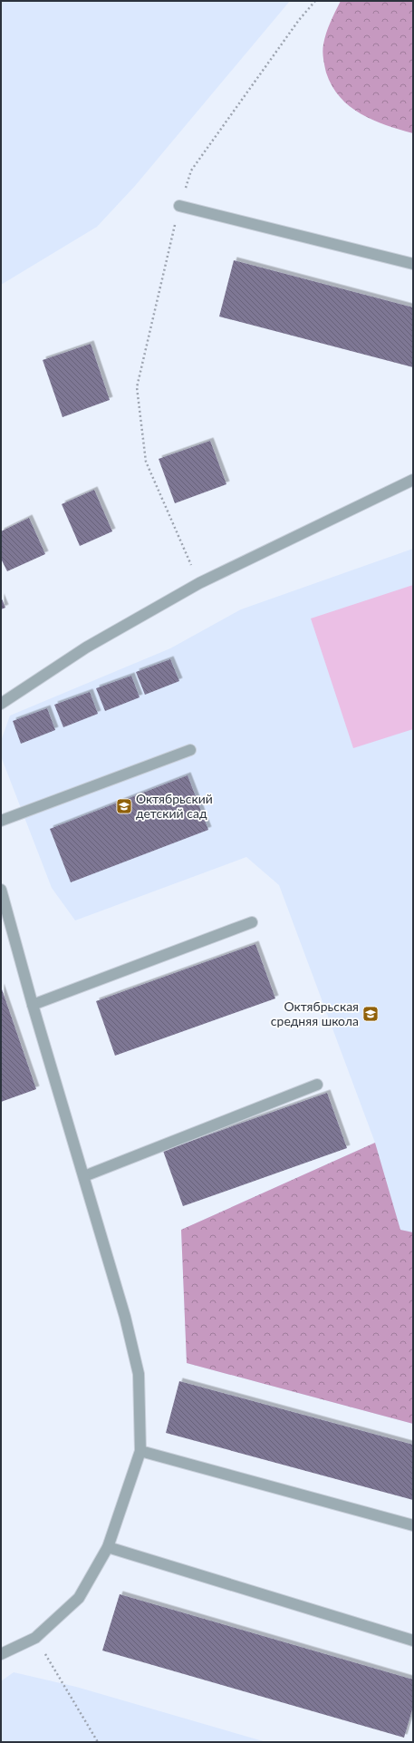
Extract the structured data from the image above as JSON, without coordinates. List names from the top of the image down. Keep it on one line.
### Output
{"places":{"school or university":["Октябрьский детский сад","Октябрьская средняя школа"]}}
